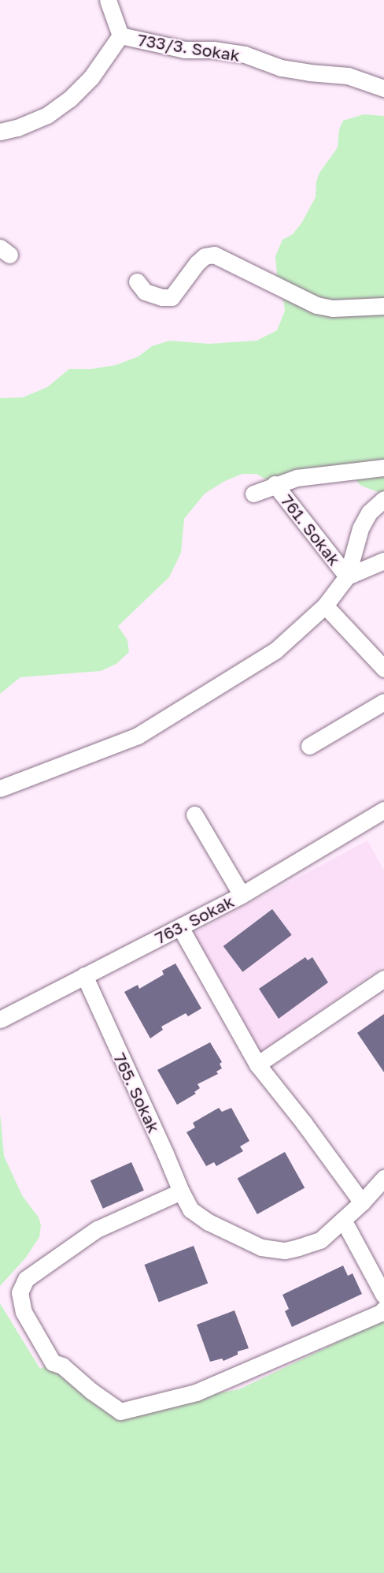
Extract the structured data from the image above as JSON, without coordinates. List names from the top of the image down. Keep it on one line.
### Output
{"streets":{"street":["733/3. Sokak","761. Sokak","763. Sokak","765. Sokak"]},"crossings":[["763. Sokak","765. Sokak"]]}
